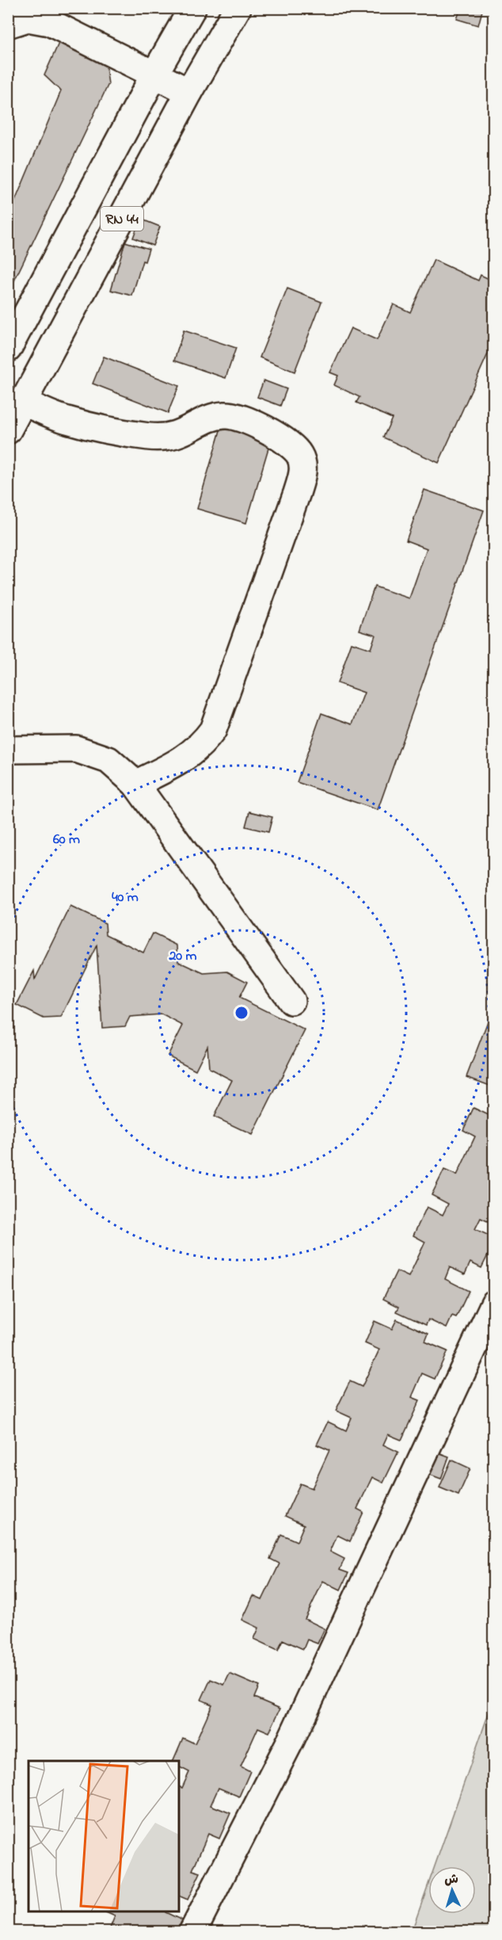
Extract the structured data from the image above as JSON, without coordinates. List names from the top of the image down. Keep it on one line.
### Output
{"streets":{"street":["RN 44"]},"north":"top","rings":["60 m","40 m","20 m"]}
